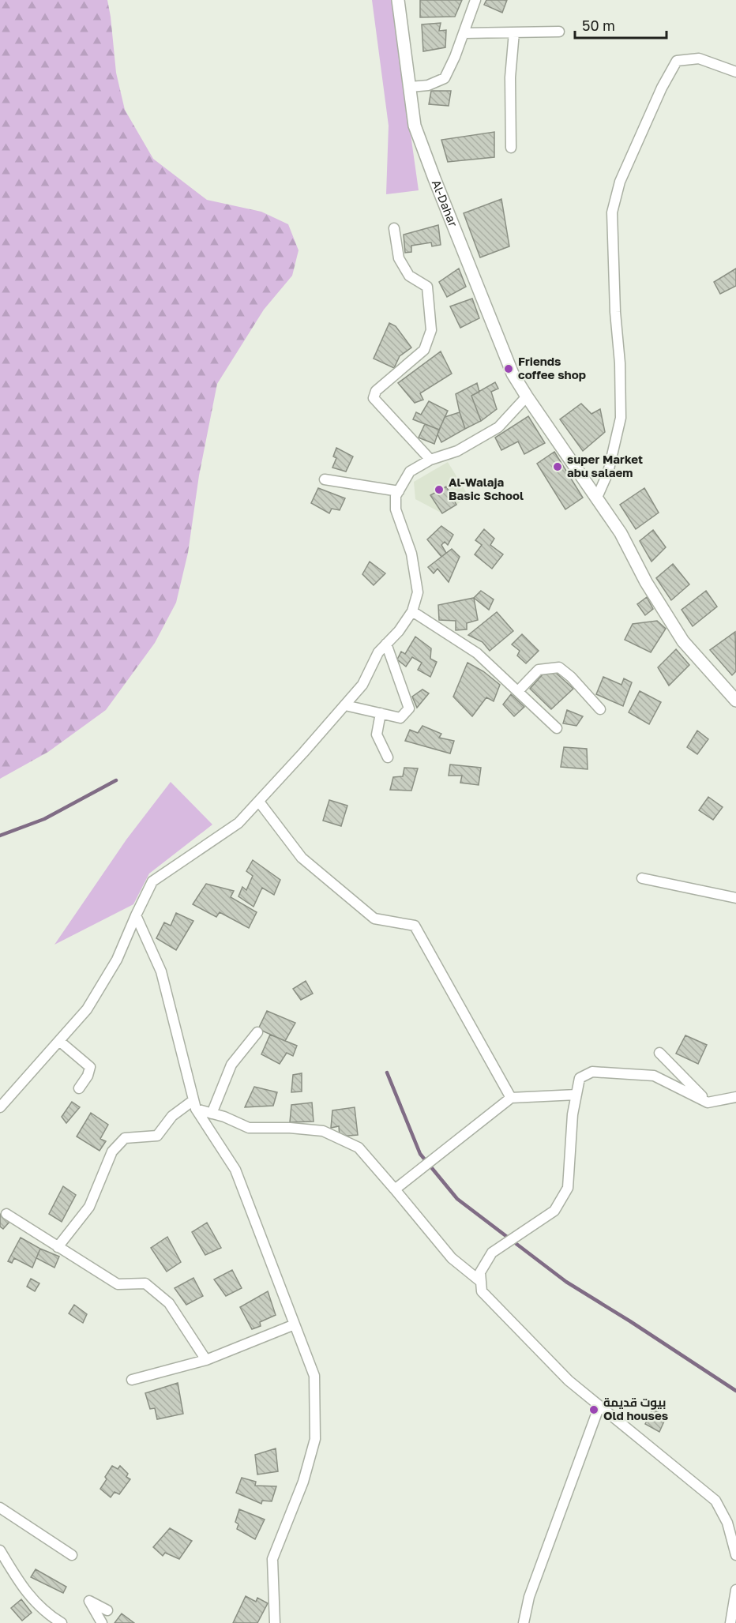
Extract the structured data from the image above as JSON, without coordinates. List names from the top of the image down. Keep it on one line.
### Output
{"streets":{"street":["Al-Dahar"]},"places":["Friends coffee shop","super Market abu salaem","Al-Walaja Basic School","بيوت قديمة Old houses"],"scale_bar":"50 m"}
